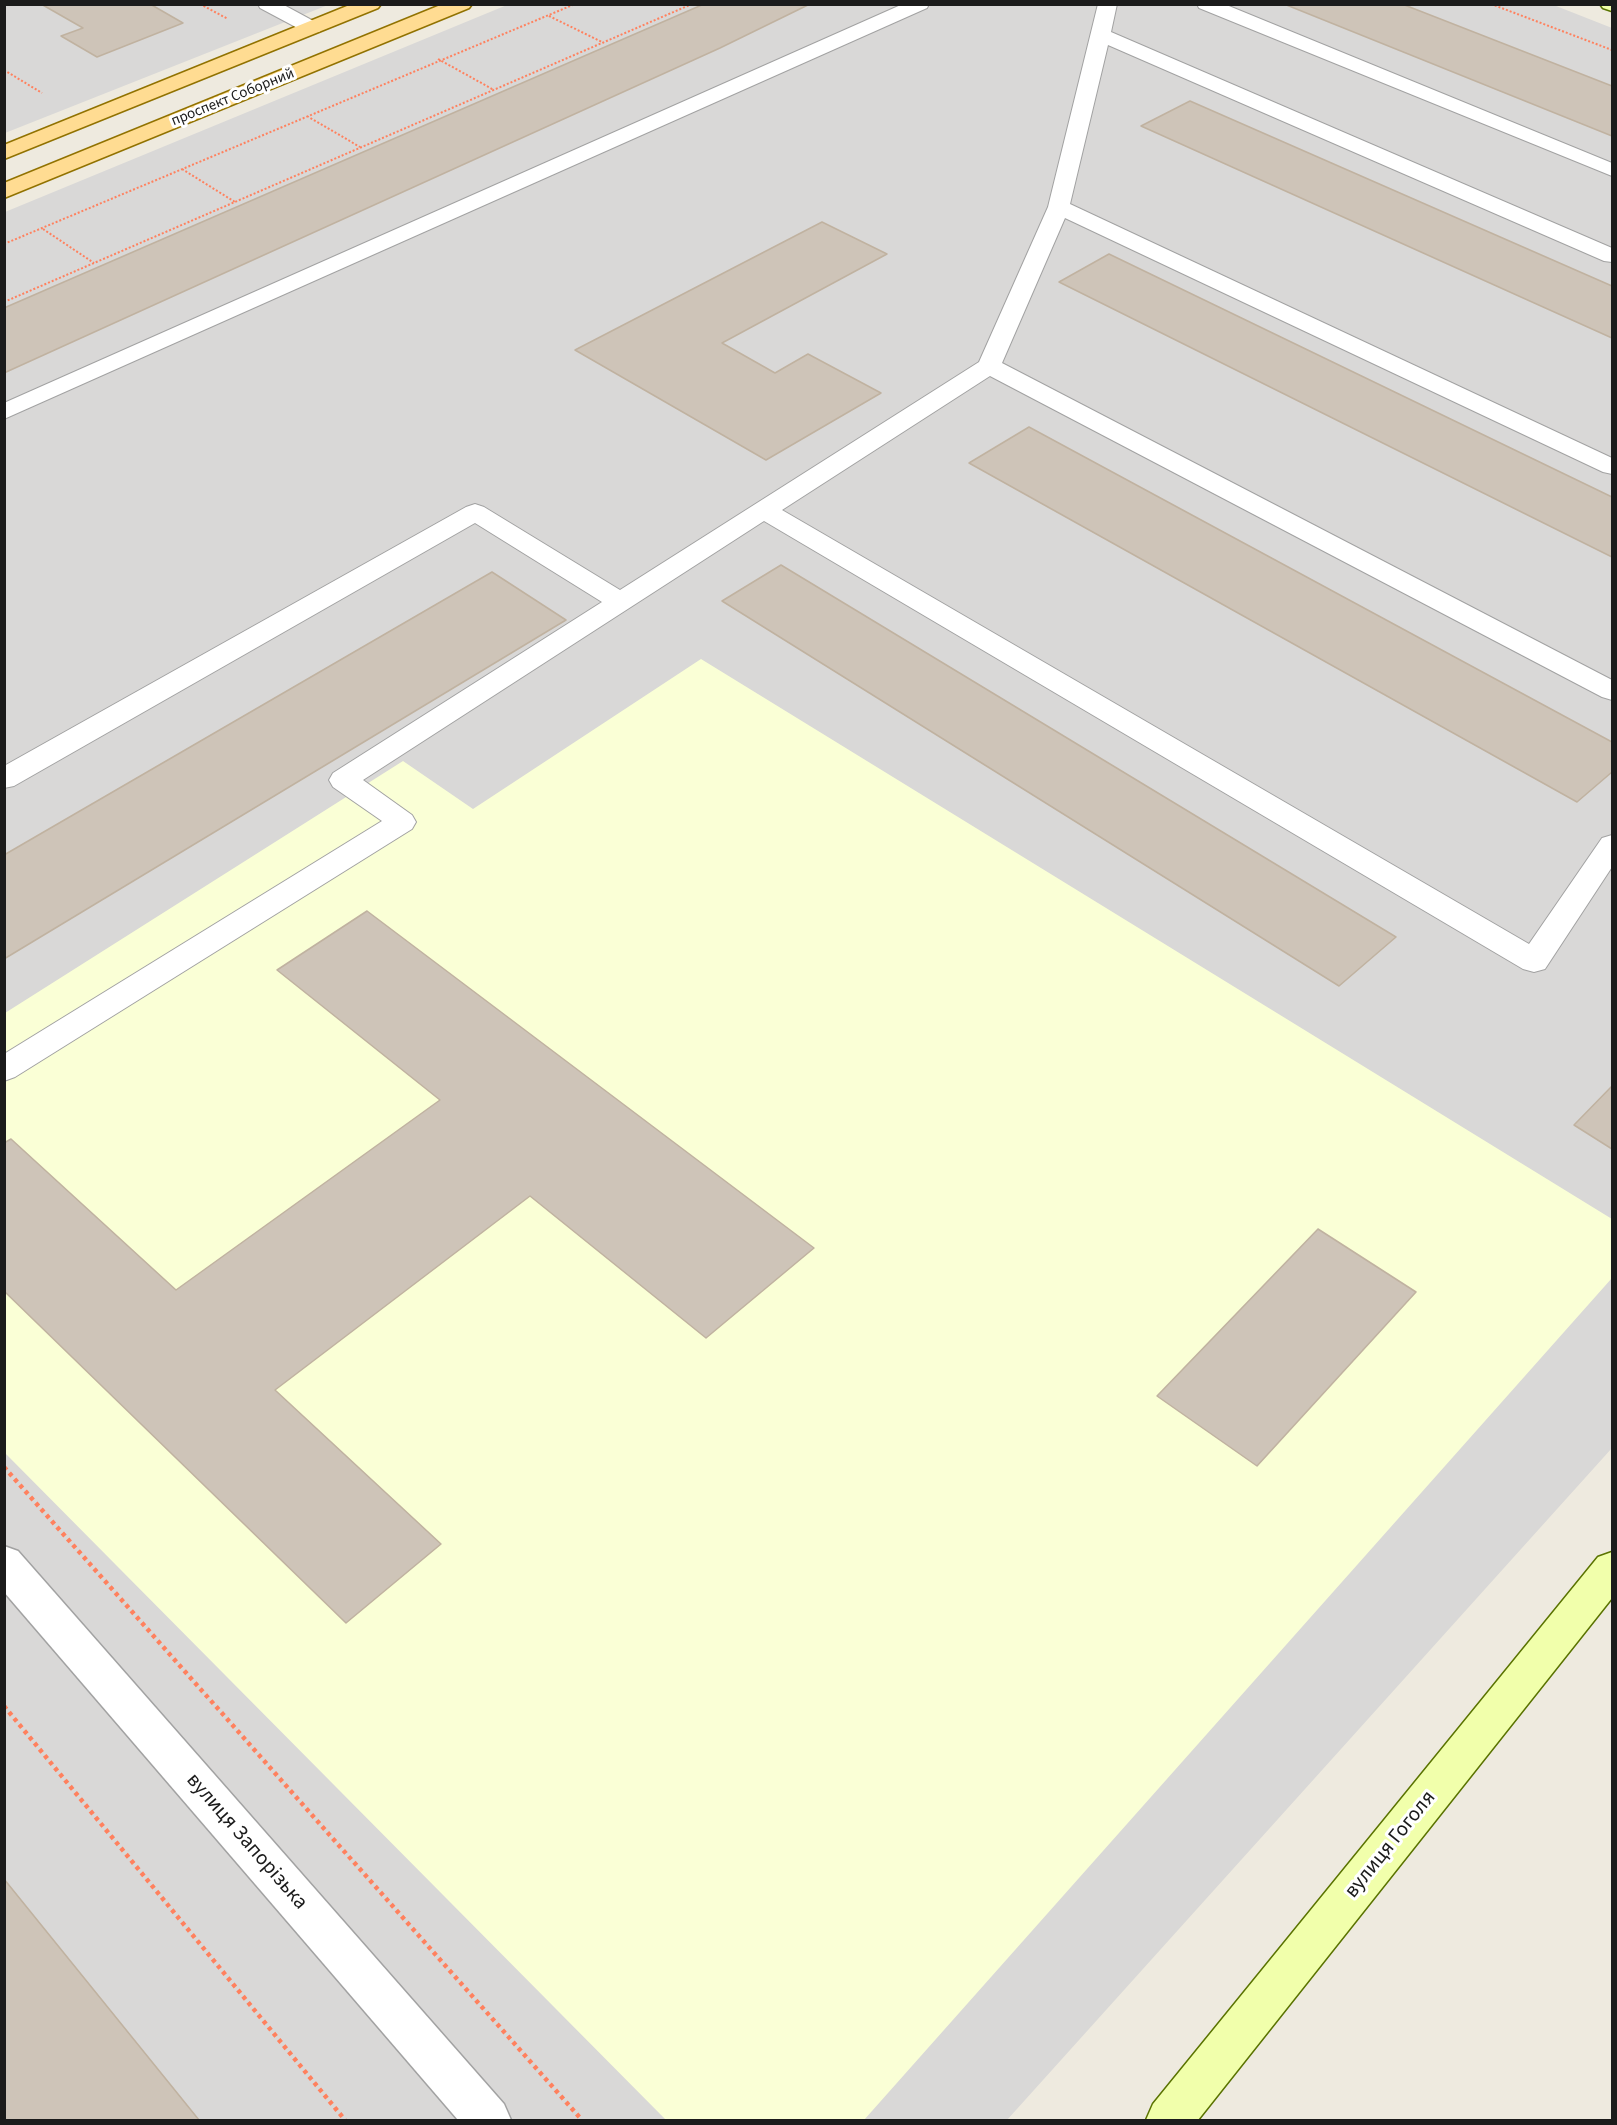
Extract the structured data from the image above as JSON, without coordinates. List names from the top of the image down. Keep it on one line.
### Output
{"streets":{"main road":["проспект Соборний"],"street":["вулиця Запорізька","вулиця Гоголя"]}}
